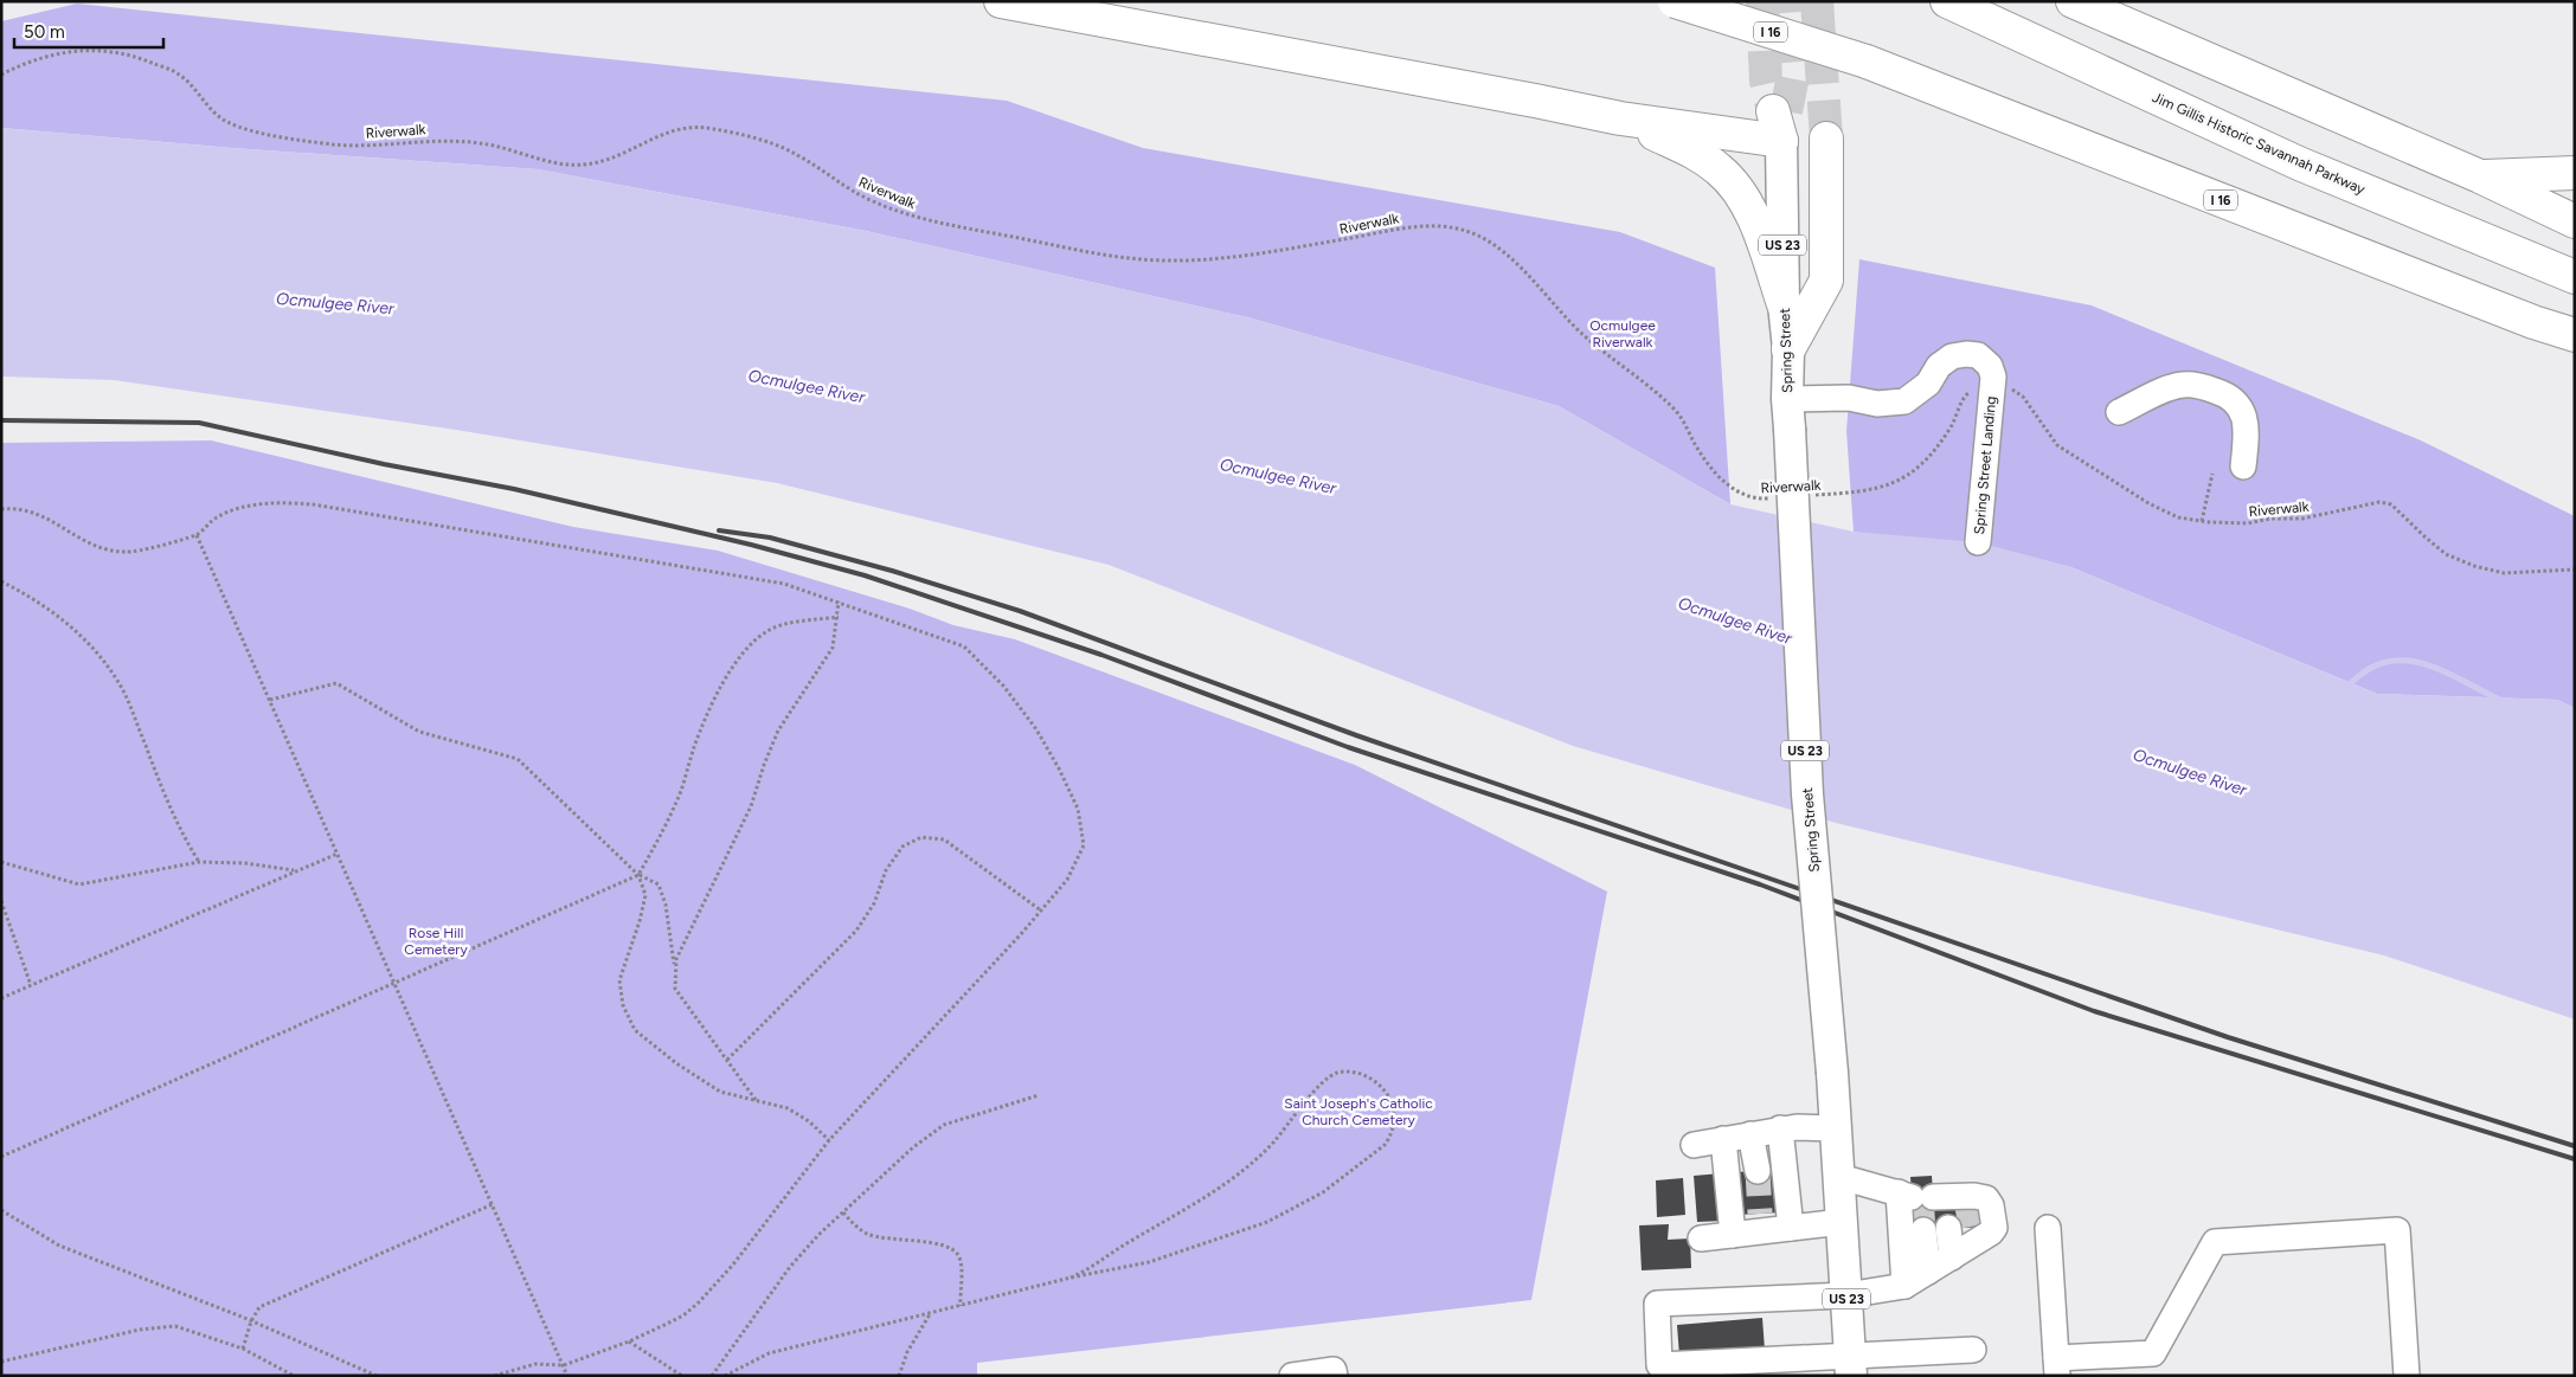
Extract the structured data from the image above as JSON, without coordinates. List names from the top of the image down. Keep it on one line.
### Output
{"streets":{"highway":["I 16","Jim Gillis Historic Savannah Parkway"],"main road":["US 23","Spring Street"],"lane":["Spring Street Landing"],"path":["Riverwalk"]},"crossings":[["Riverwalk","Spring Street Landing"],["Spring Street","Spring Street Landing"]],"water":["Ocmulgee River"],"parks":["Ocmulgee Riverwalk","Rose Hill Cemetery","Saint Joseph's Catholic Church Cemetery"],"scale_bar":"50 m"}
